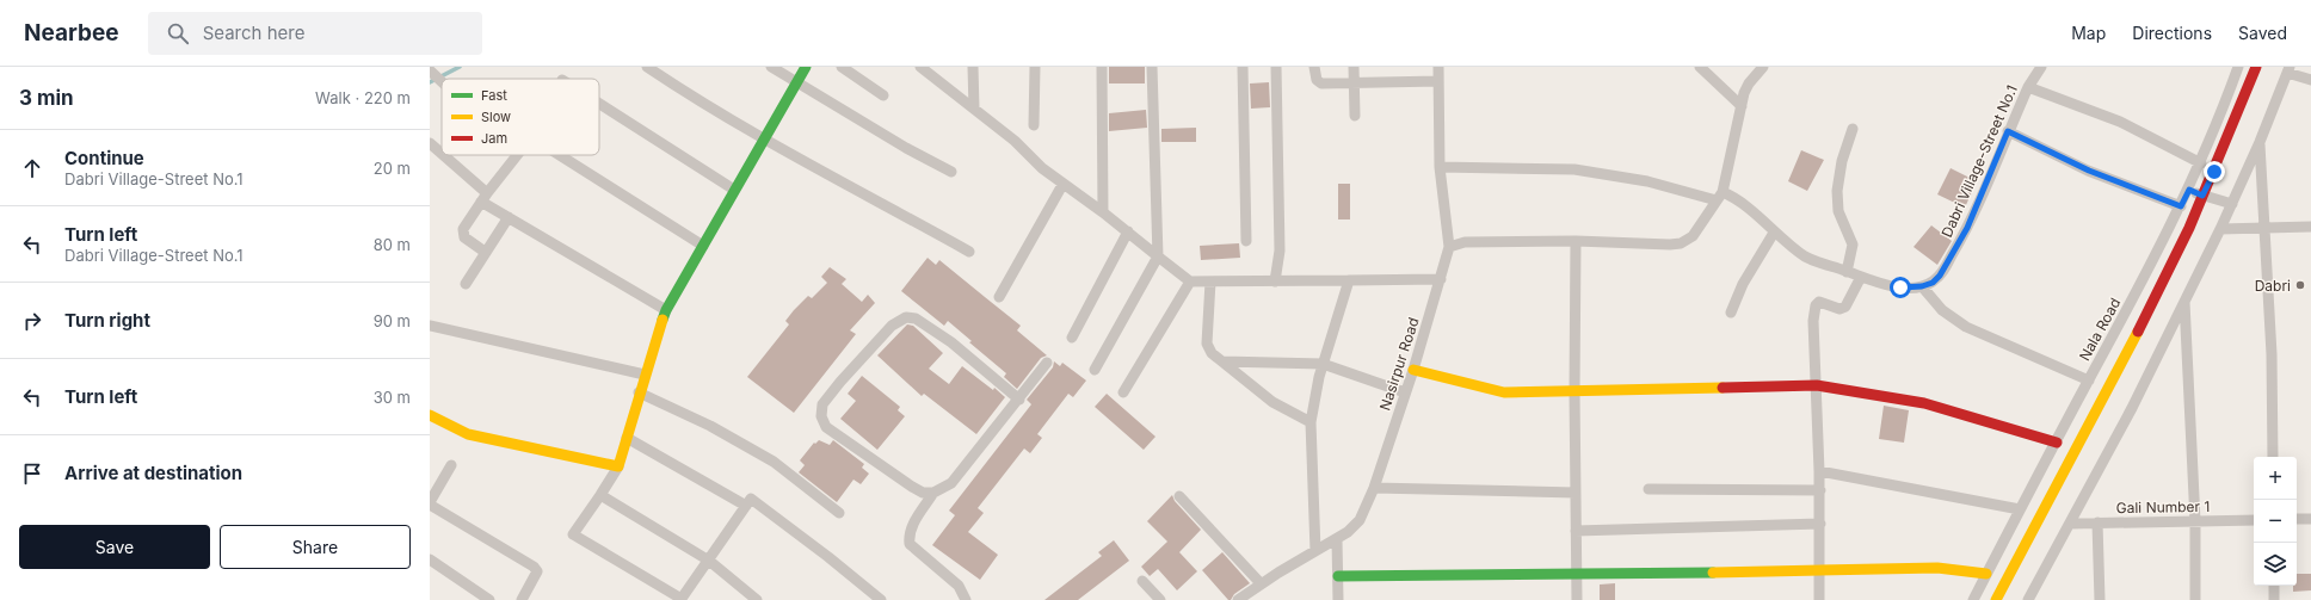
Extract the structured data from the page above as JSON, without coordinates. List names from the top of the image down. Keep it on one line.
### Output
{"streets":{"street":["Dabri Village-Street No.1","Nala Road","Nasirpur Road","Gali Number 1"]},"places":["Dabri"],"legend":["Fast","Slow","Jam"],"page":{"header":"Nearbee","search":"Search here","nav":["Map","Directions","Saved"],"heading":["3 min","Walk · 220 m"],"list":[["Continue","Dabri Village-Street No.1","20 m"],["Turn left","Dabri Village-Street No.1","80 m"],["Turn right","90 m"],["Turn left","30 m"],"Arrive at destination"],"map_buttons":["+","−"],"buttons":["Save","Share"]}}
